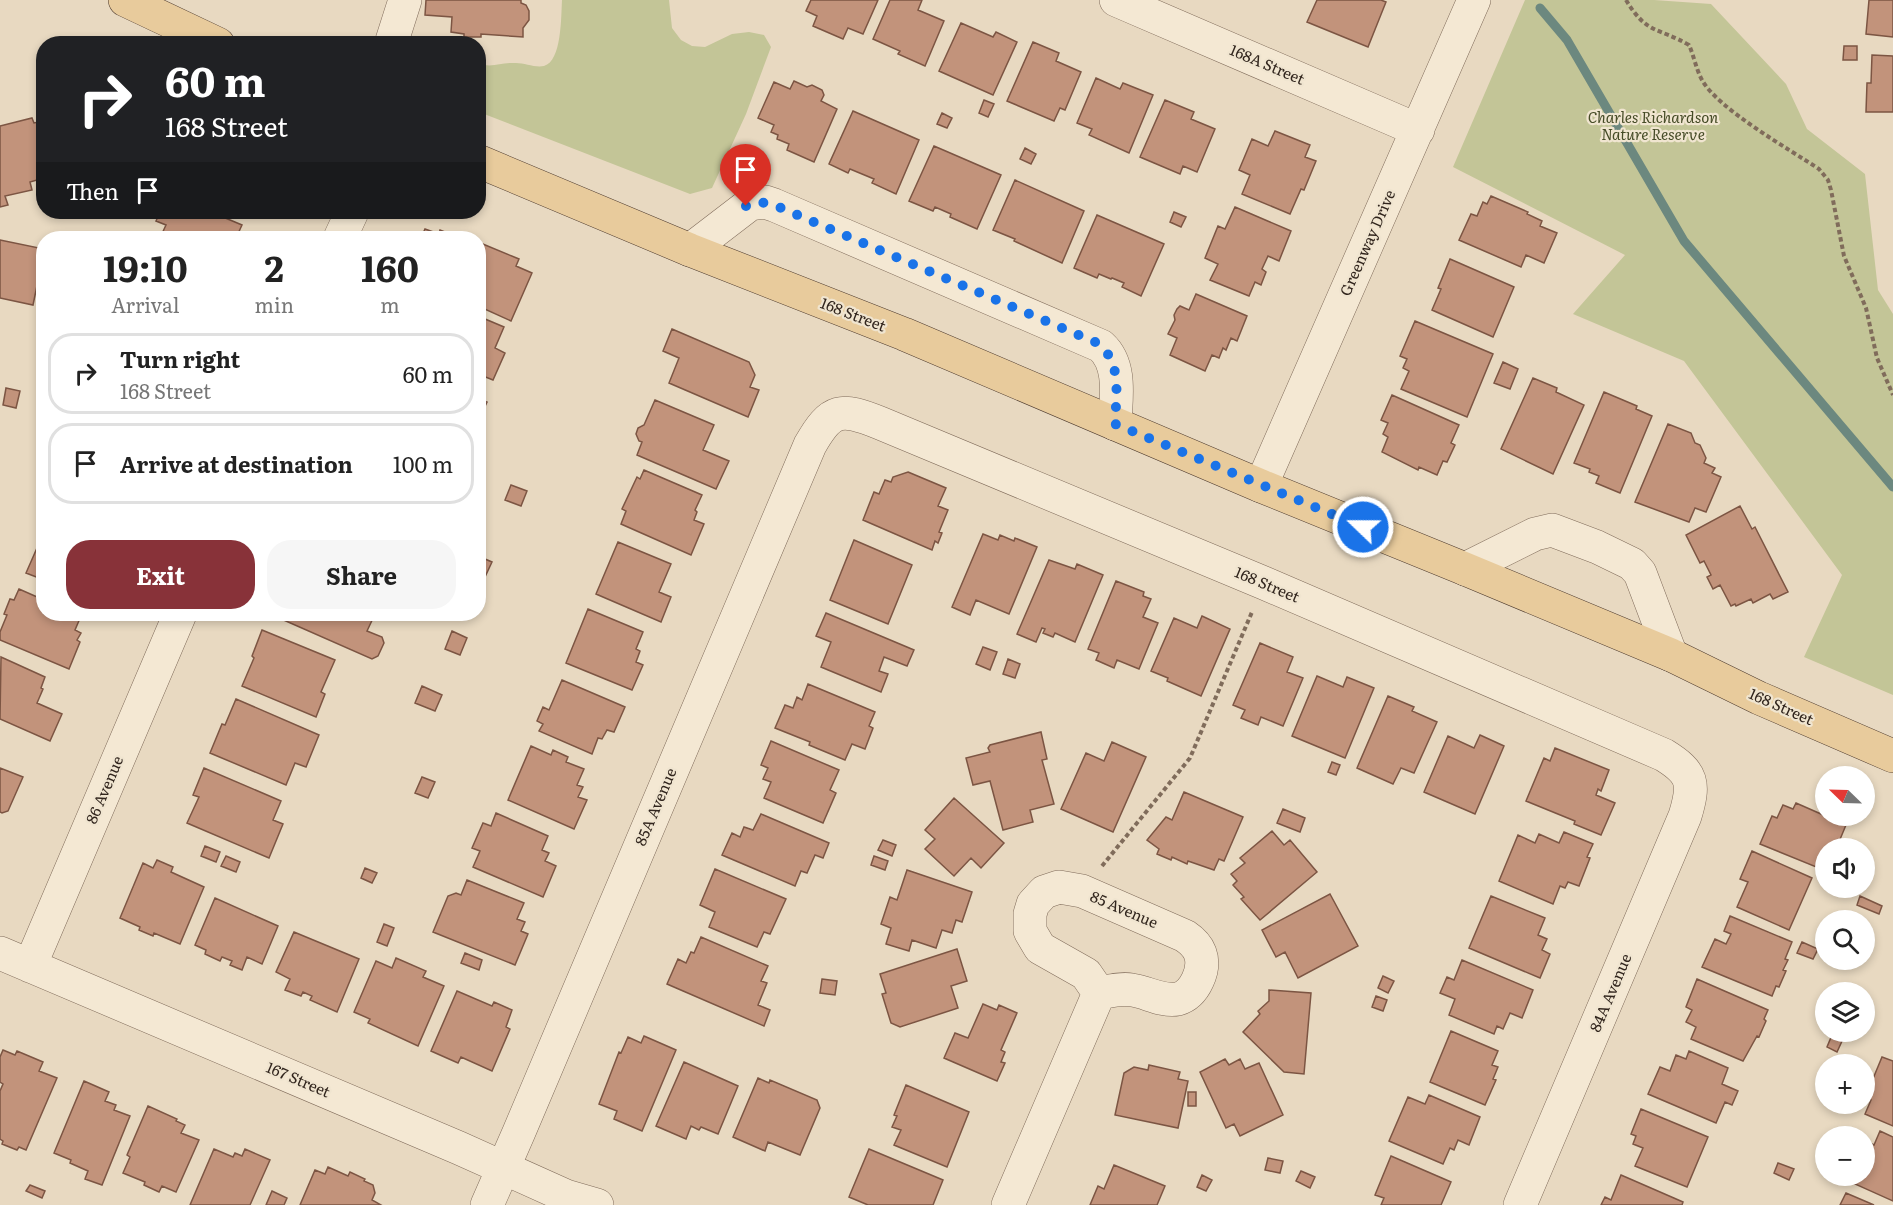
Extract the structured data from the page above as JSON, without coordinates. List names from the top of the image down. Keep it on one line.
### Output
{"streets":{"main road":["168 Street"],"street":["168A Street","Greenway Drive","86 Avenue","85A Avenue","85 Avenue","84A Avenue","167 Street"]},"crossings":[["168A Street","Greenway Drive"],["Greenway Drive","168 Street"],["168 Street","85A Avenue"],["168 Street","84A Avenue"],["86 Avenue","167 Street"],["85A Avenue","167 Street"]],"parks":["Charles Richardson Nature Reserve"],"north":"top left","page":{"turn":["60 m","168 Street"],"then":"Then","eta":["19:10","Arrival","2","min","160","m"],"list":[{"name":"Turn right","note":"168 Street","value":"60 m"},{"name":"Arrive at destination","value":"100 m"}],"buttons":["Exit","Share"],"map_buttons":["+","−"]}}
